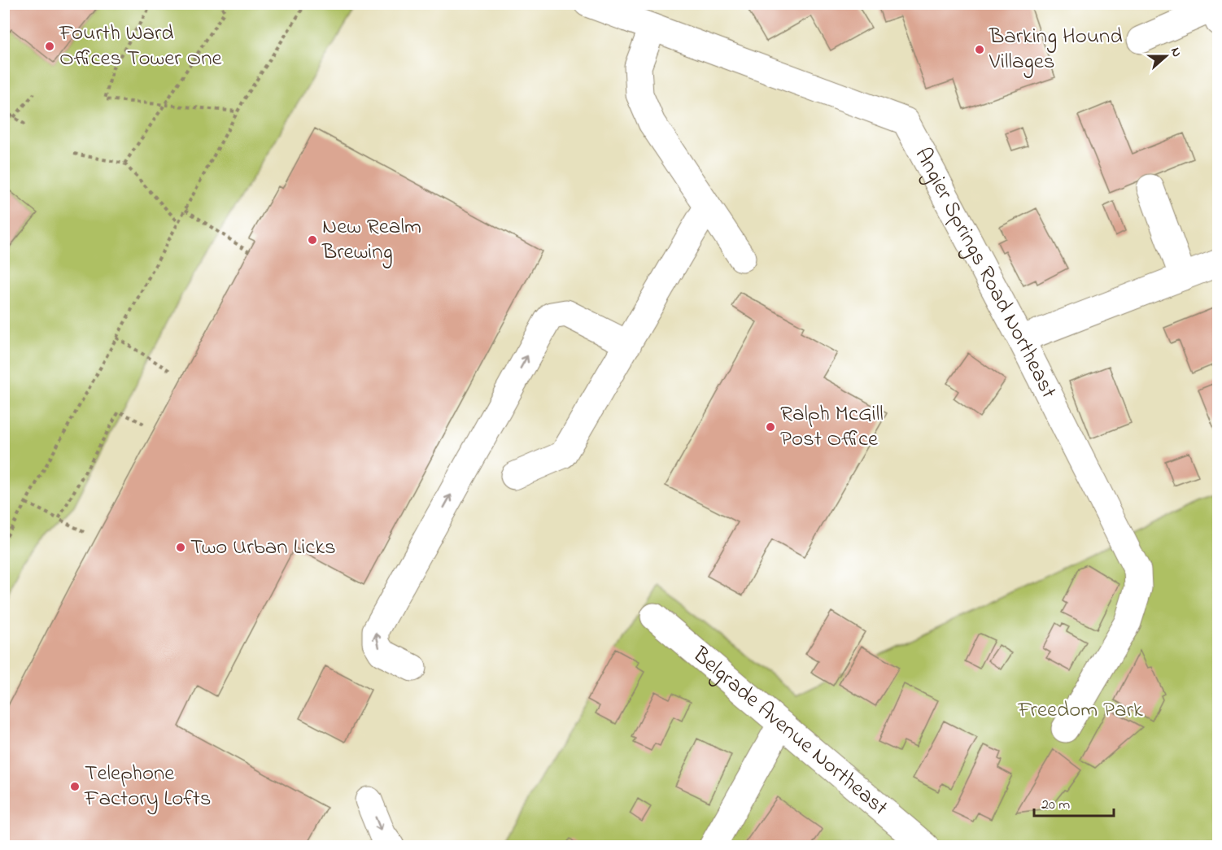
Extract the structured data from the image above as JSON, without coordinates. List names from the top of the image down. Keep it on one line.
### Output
{"streets":{"street":["Angier Springs Road Northeast","Belgrade Avenue Northeast"]},"parks":["Freedom Park"],"places":["Fourth Ward Offices Tower One","Barking Hound Villages","New Realm Brewing","Ralph McGill Post Office","Two Urban Licks","Telephone Factory Lofts"],"scale_bar":"20 m","north":"right"}
